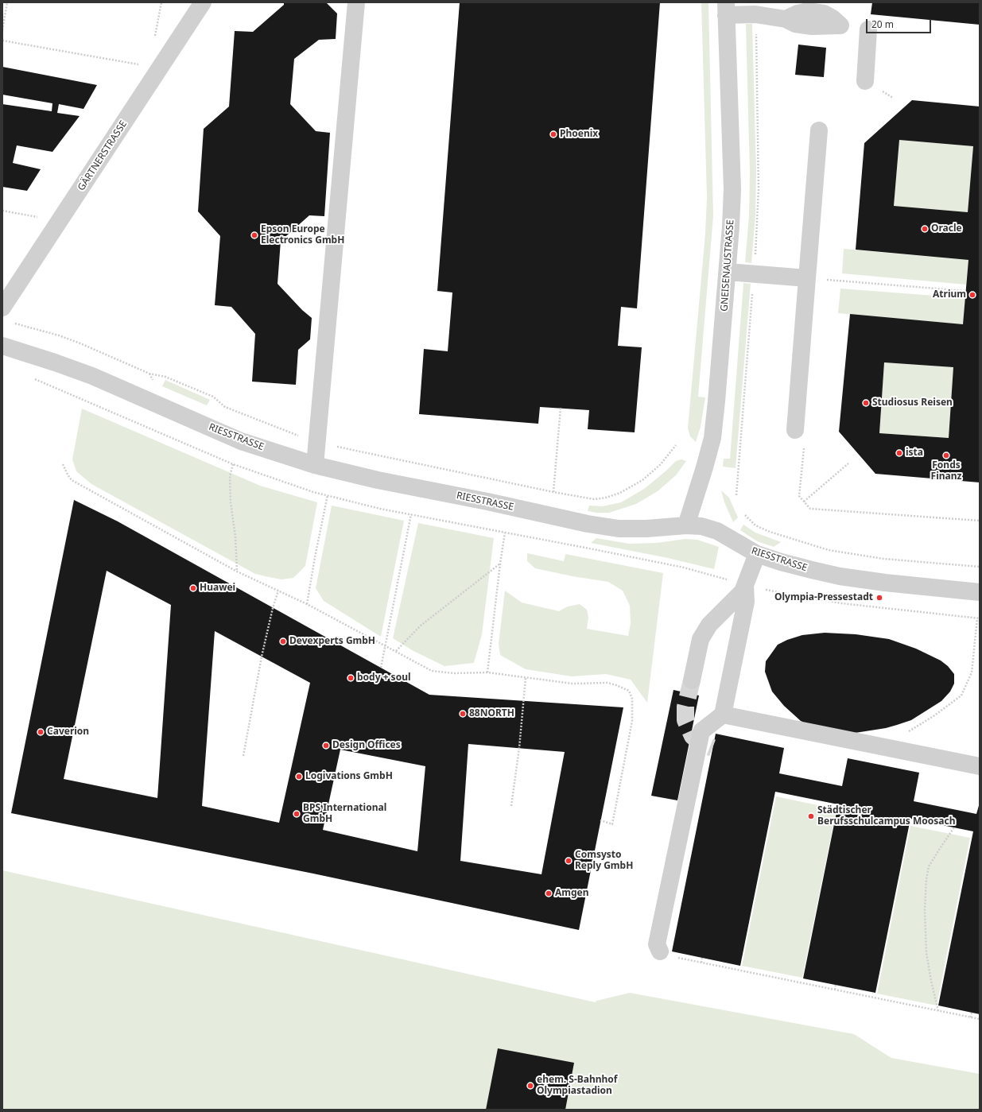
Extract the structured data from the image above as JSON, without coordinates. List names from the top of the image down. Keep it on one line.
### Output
{"streets":{"street":["GÄRTNERSTRASSE","GNEISENAUSTRASSE","RIESSTRASSE"]},"crossings":[["GNEISENAUSTRASSE","RIESSTRASSE"]],"places":["Phoenix","Oracle","Epson Europe Electronics GmbH","Atrium","Studiosus Reisen","ista","Fonds Finanz","Huawei","Olympia-Pressestadt","Devexperts GmbH","body + soul","88NORTH","Caverion","Design Offices","Logivations GmbH","BPS International GmbH","Städtischer Berufsschulcampus Moosach","Comsysto Reply GmbH","Amgen","ehem. S-Bahnhof Olympiastadion"],"scale_bar":"20 m"}
